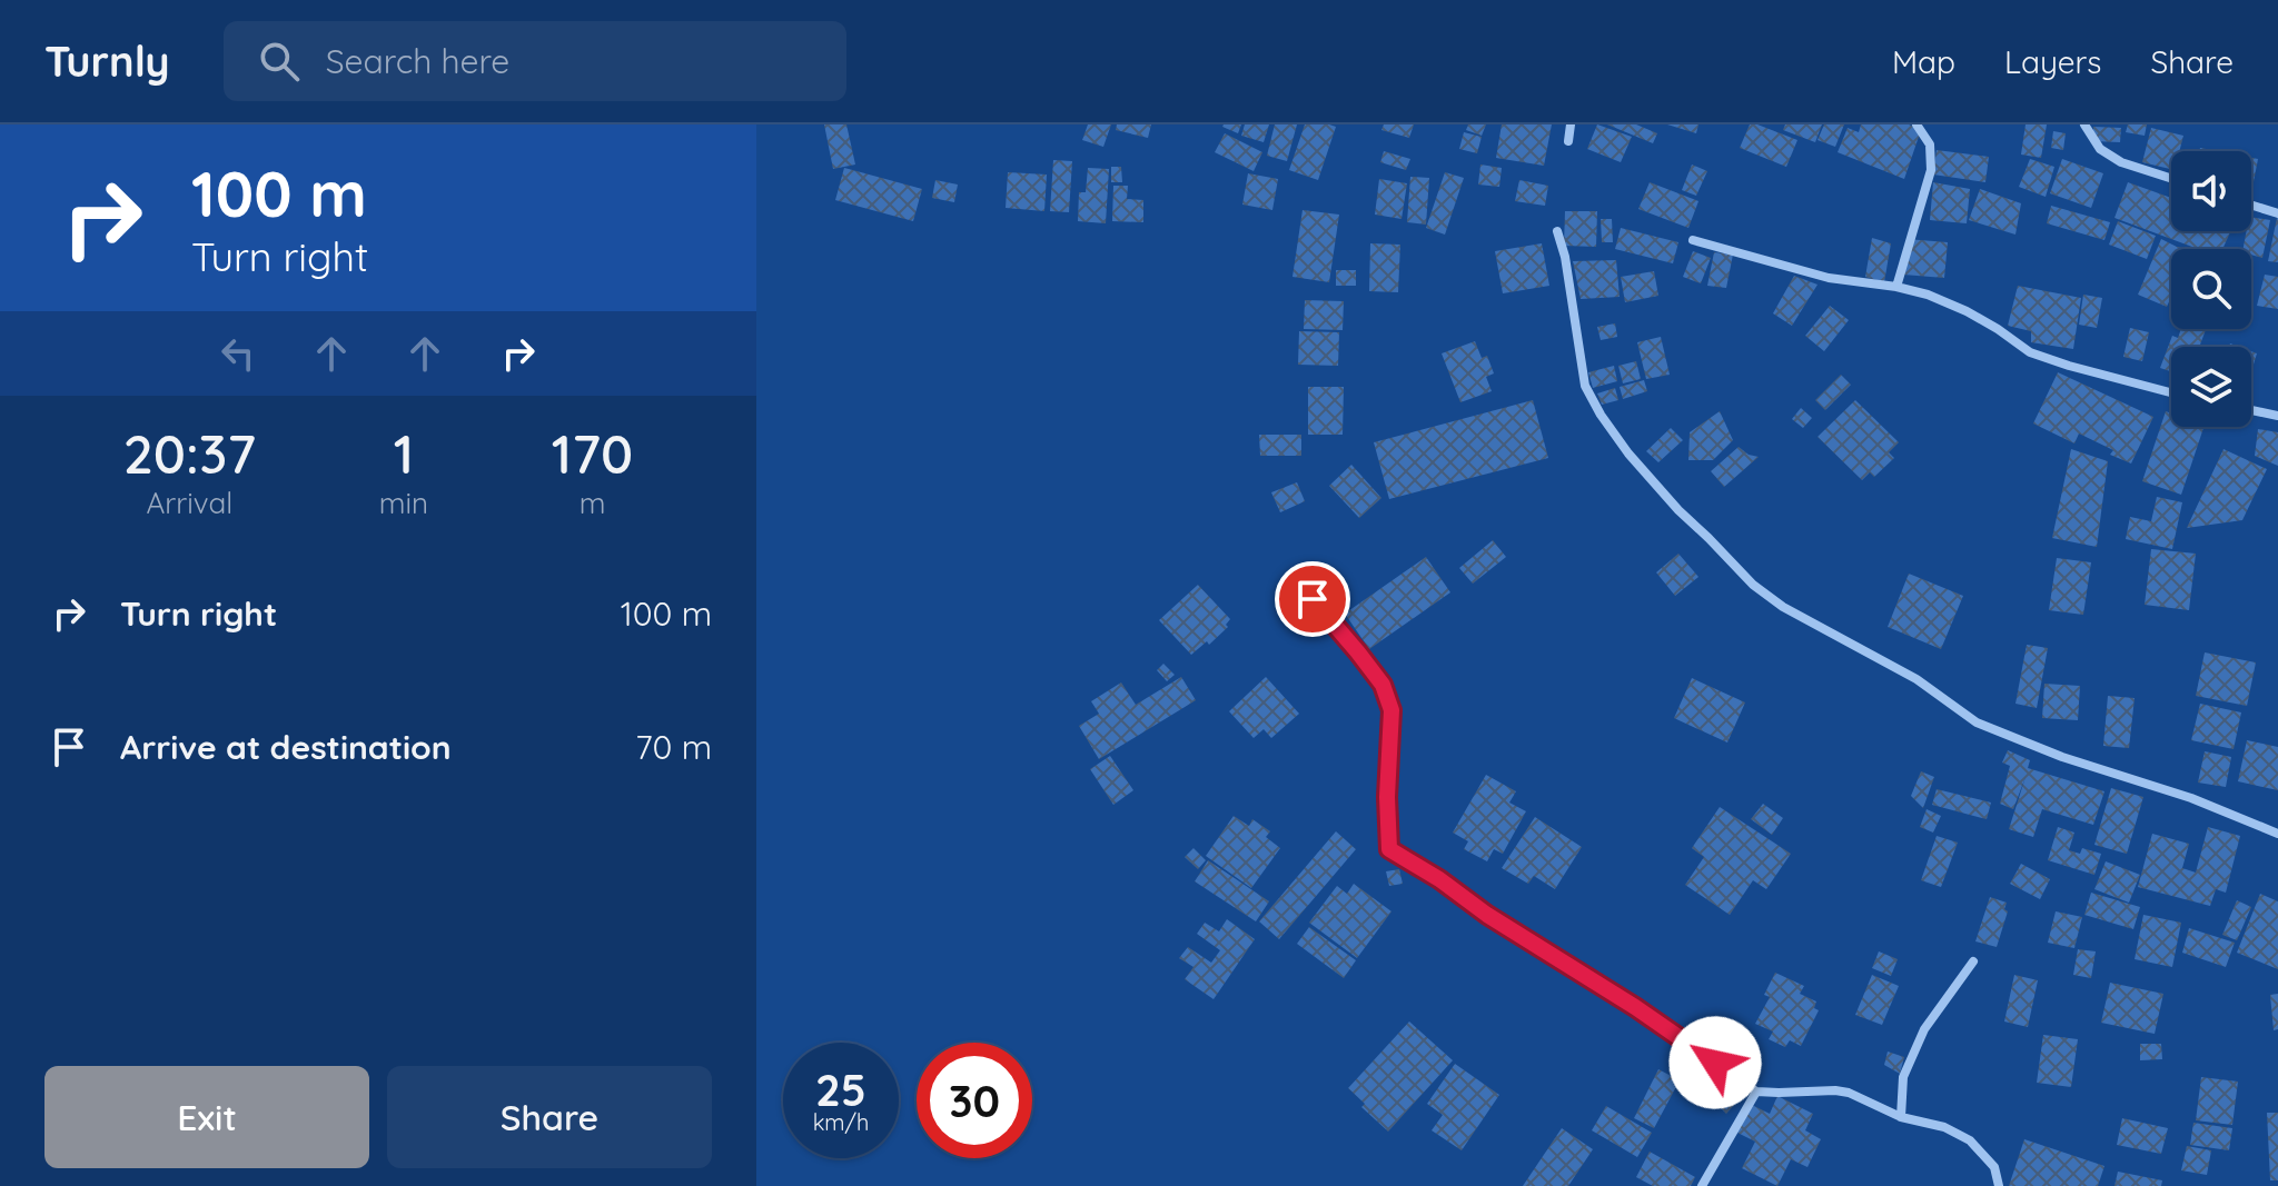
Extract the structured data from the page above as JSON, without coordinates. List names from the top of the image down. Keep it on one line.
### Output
{"page":{"header":"Turnly","search":"Search here","nav":["Map","Layers","Share"],"turn":["100 m","Turn right"],"eta":["20:37","Arrival","1","min","170","m"],"list":[{"name":"Turn right","value":"100 m"},{"name":"Arrive at destination","value":"70 m"}],"speed":"25 km/h","limit":"30","buttons":["Exit","Share"]}}
